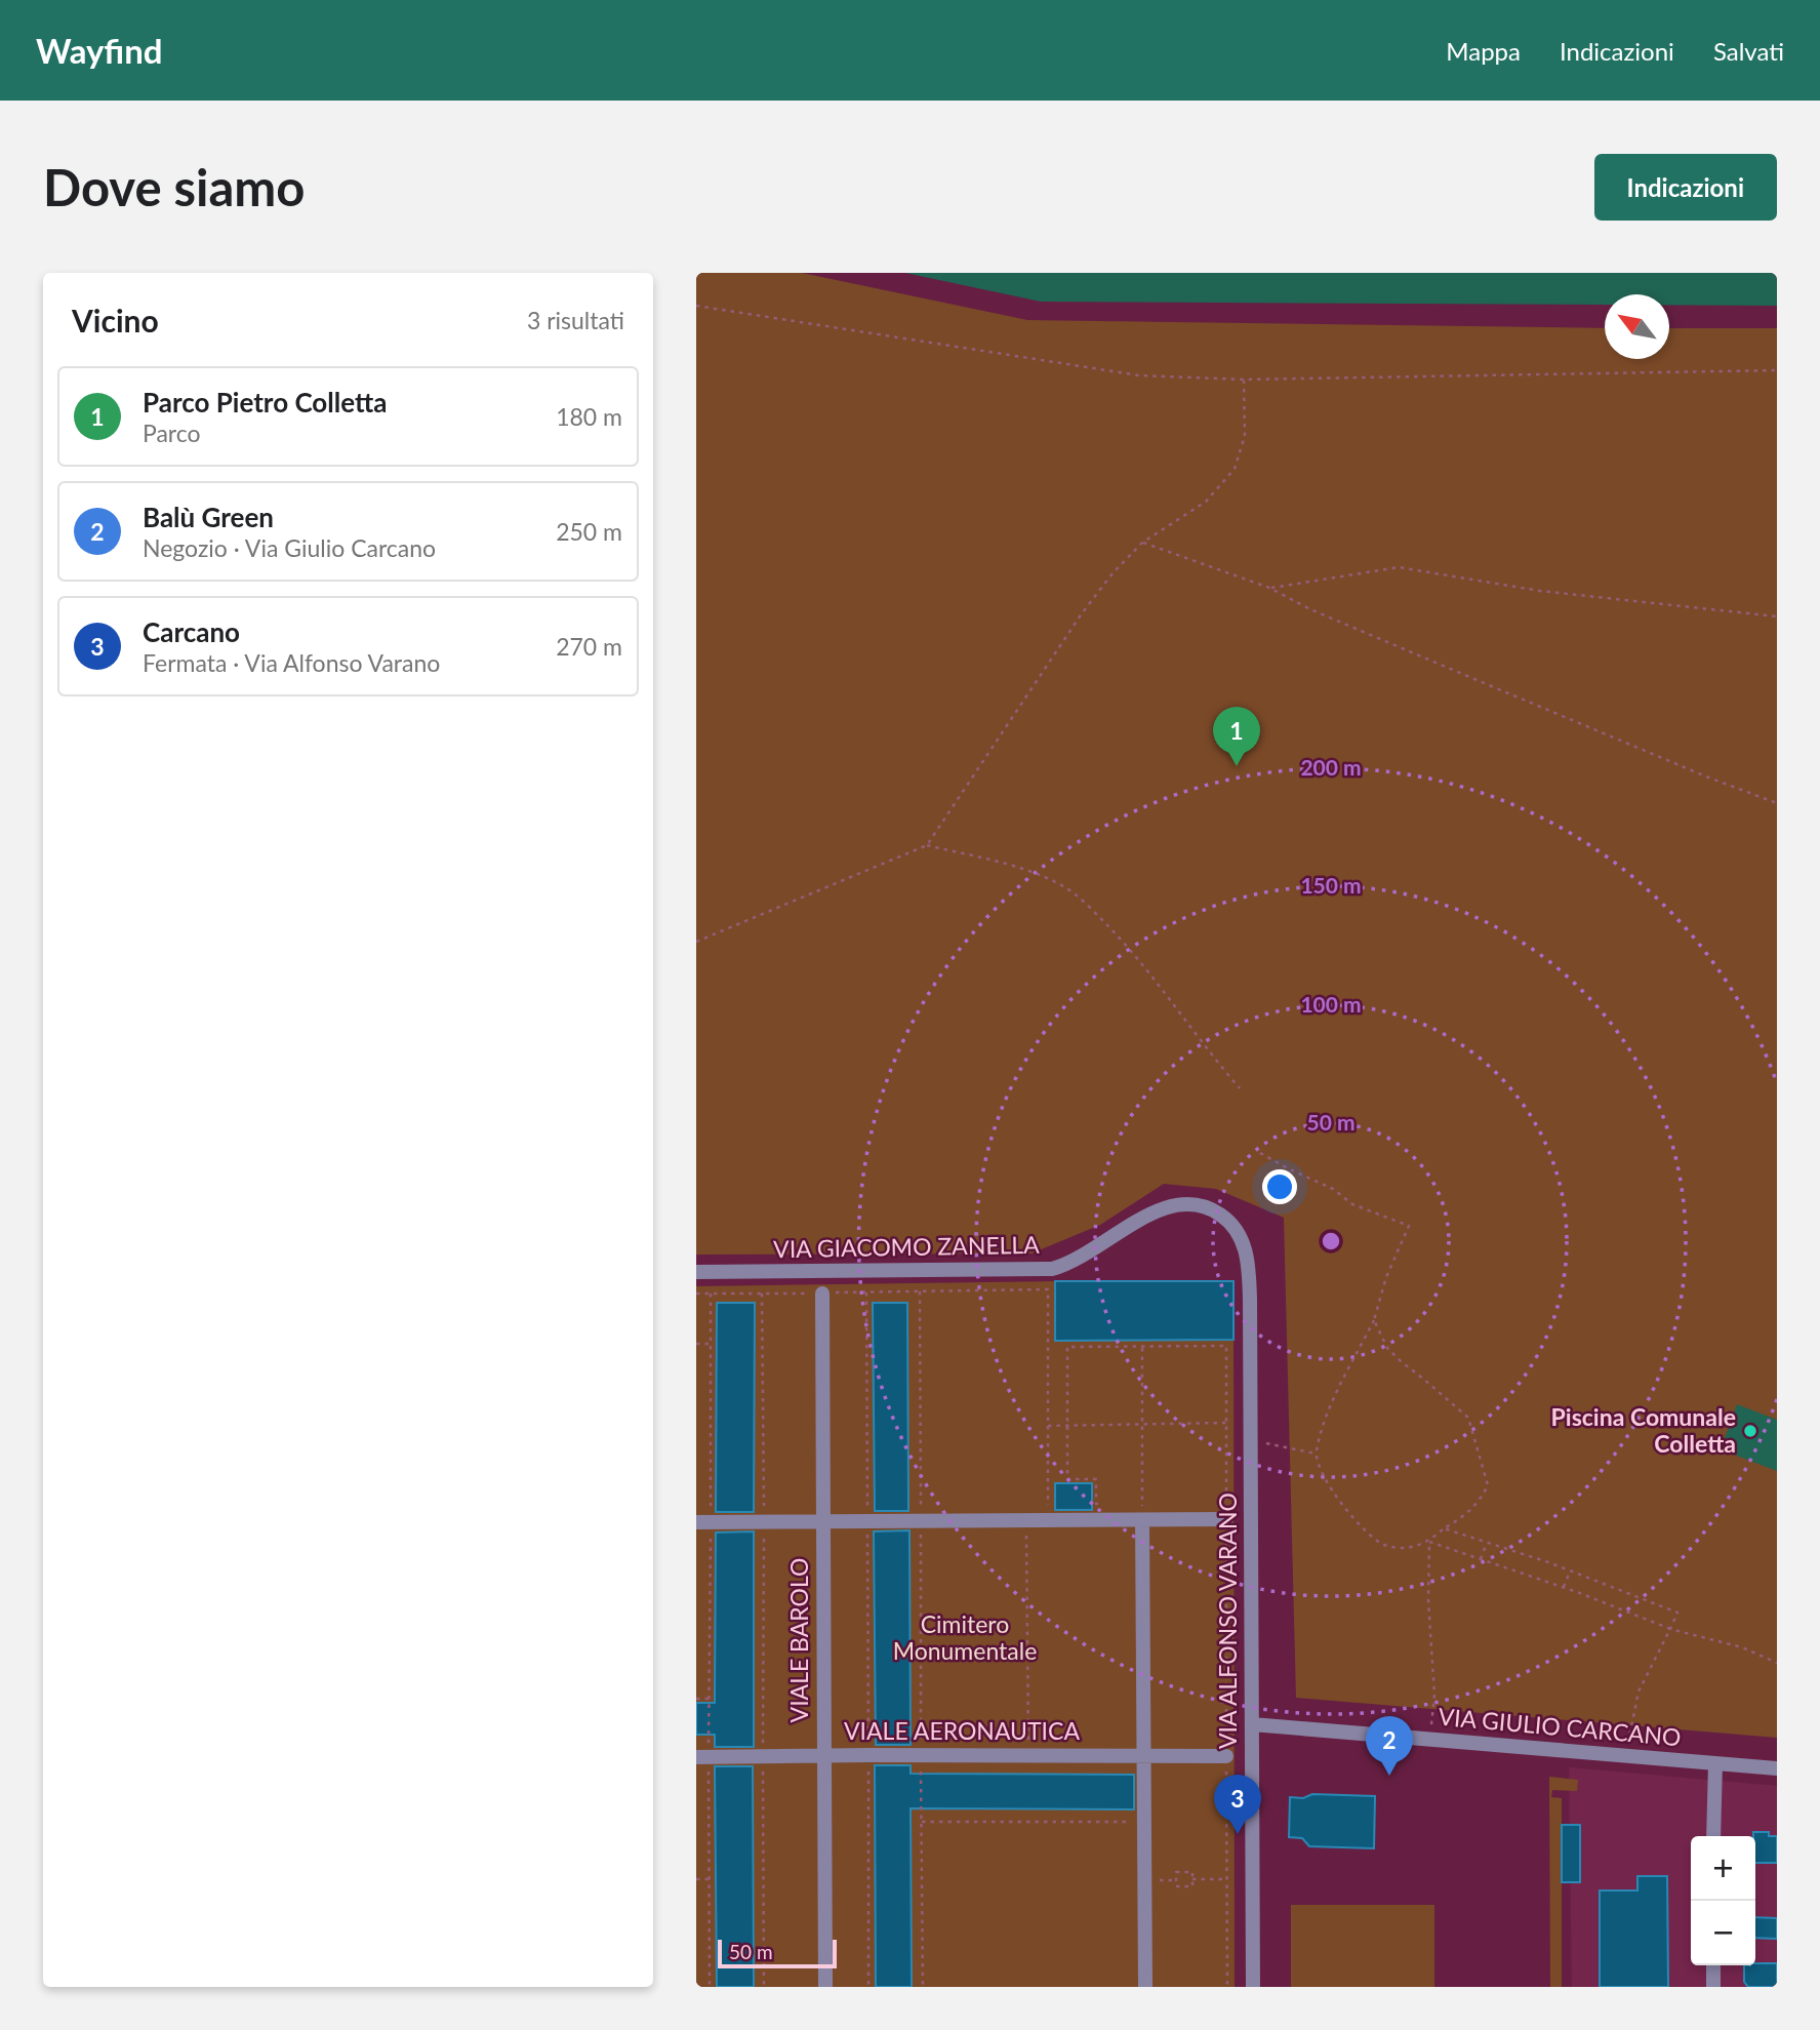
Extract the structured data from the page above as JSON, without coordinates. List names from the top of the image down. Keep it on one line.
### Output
{"streets":{"street":["VIA GIACOMO ZANELLA","VIA ALFONSO VARANO","VIALE BAROLO","VIA GIULIO CARCANO","VIALE AERONAUTICA"]},"crossings":[["VIA GIACOMO ZANELLA","VIA ALFONSO VARANO"],["VIA ALFONSO VARANO","VIA GIULIO CARCANO"],["VIALE BAROLO","VIALE AERONAUTICA"]],"parks":["Cimitero Monumentale"],"places":["Piscina Comunale Colletta"],"scale_bar":"50 m","north":"top left","page":{"header":"Wayfind","nav":["Mappa","Indicazioni","Salvati"],"buttons":"Indicazioni","title":"Dove siamo","heading":["Vicino","3 risultati"],"list":[{"mark":"1","name":"Parco Pietro Colletta","note":"Parco","value":"180 m"},{"mark":"2","name":"Balù Green","note":"Negozio · Via Giulio Carcano","value":"250 m"},{"mark":"3","name":"Carcano","note":"Fermata · Via Alfonso Varano","value":"270 m"}],"pins":["1","2","3"],"map_buttons":["+","−"],"scale":"50 m"},"rings":["200 m","150 m","100 m","50 m"]}
